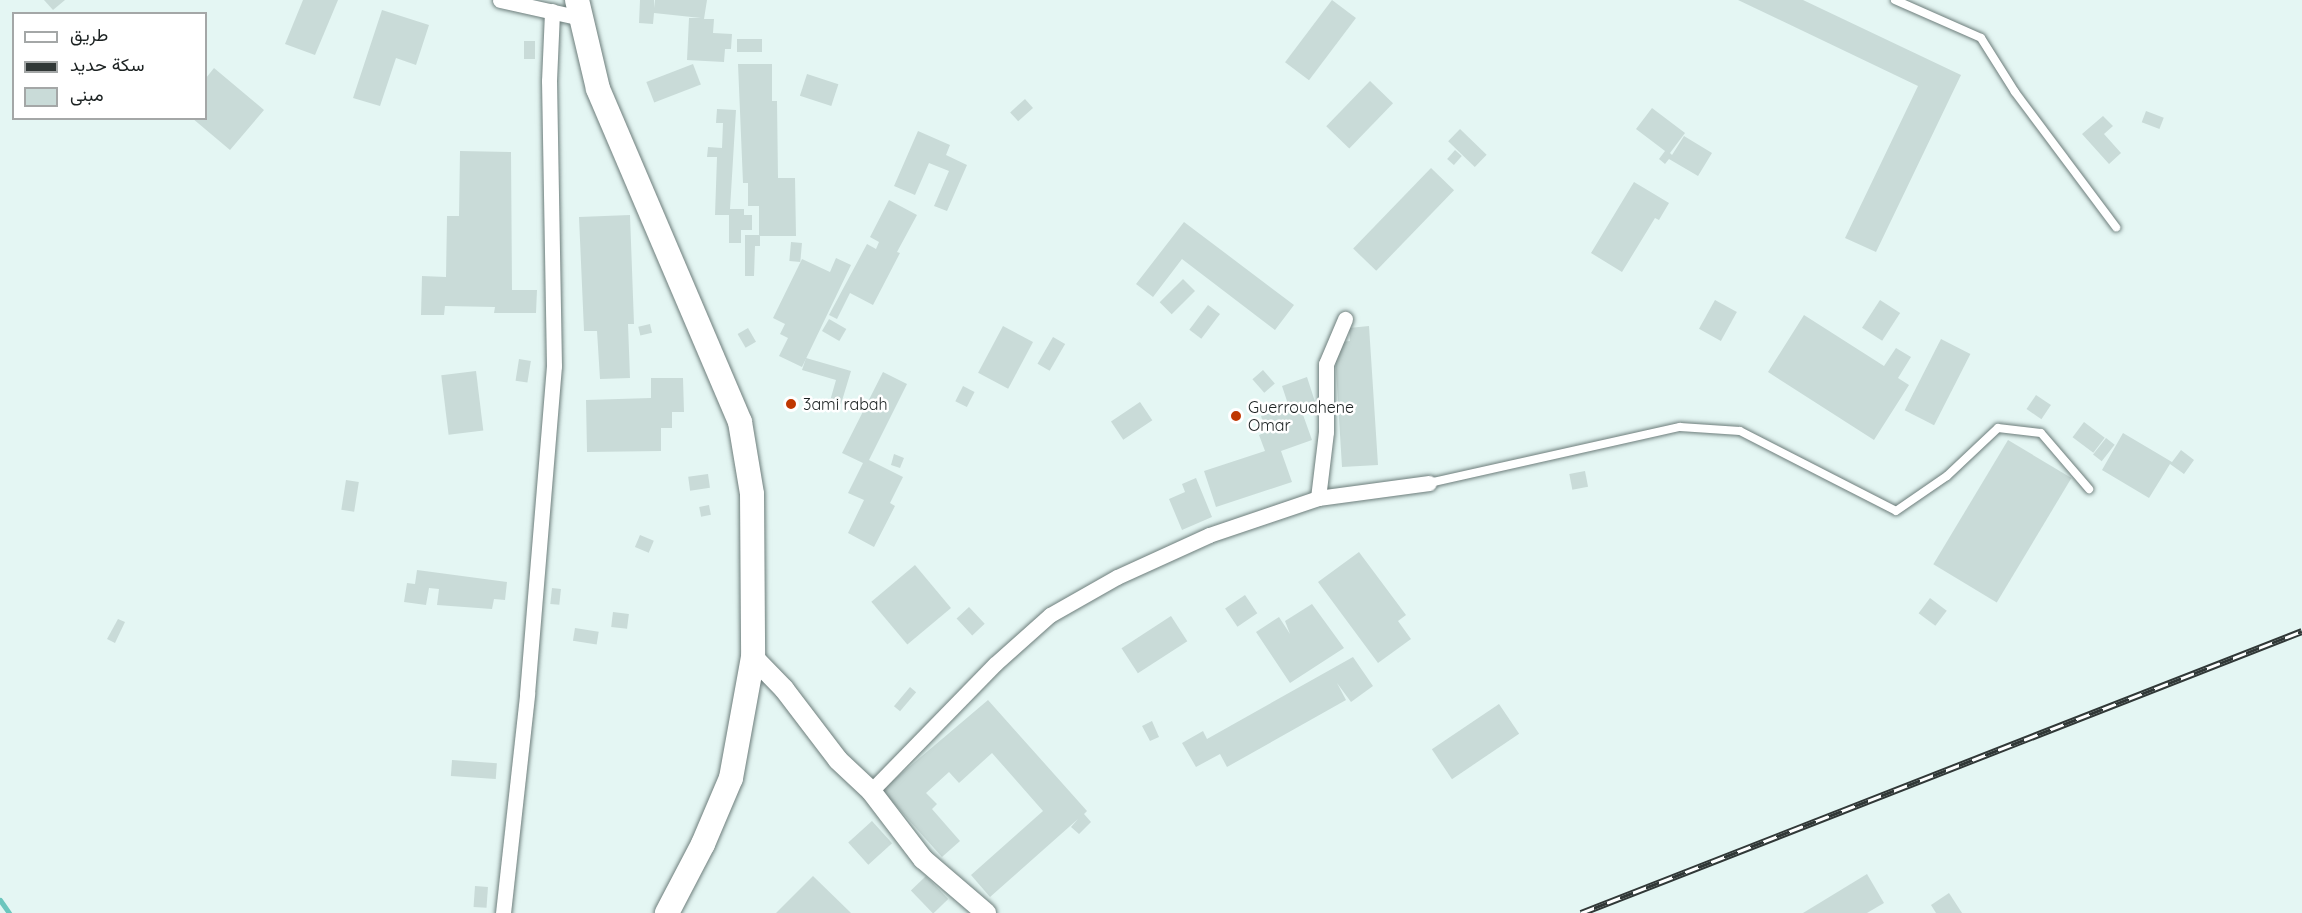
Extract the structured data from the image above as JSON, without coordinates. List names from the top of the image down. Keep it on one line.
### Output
{"places":["3ami rabah","Guerrouahene Omar"],"legend":["طريق","سكة حديد","مبنى"]}
